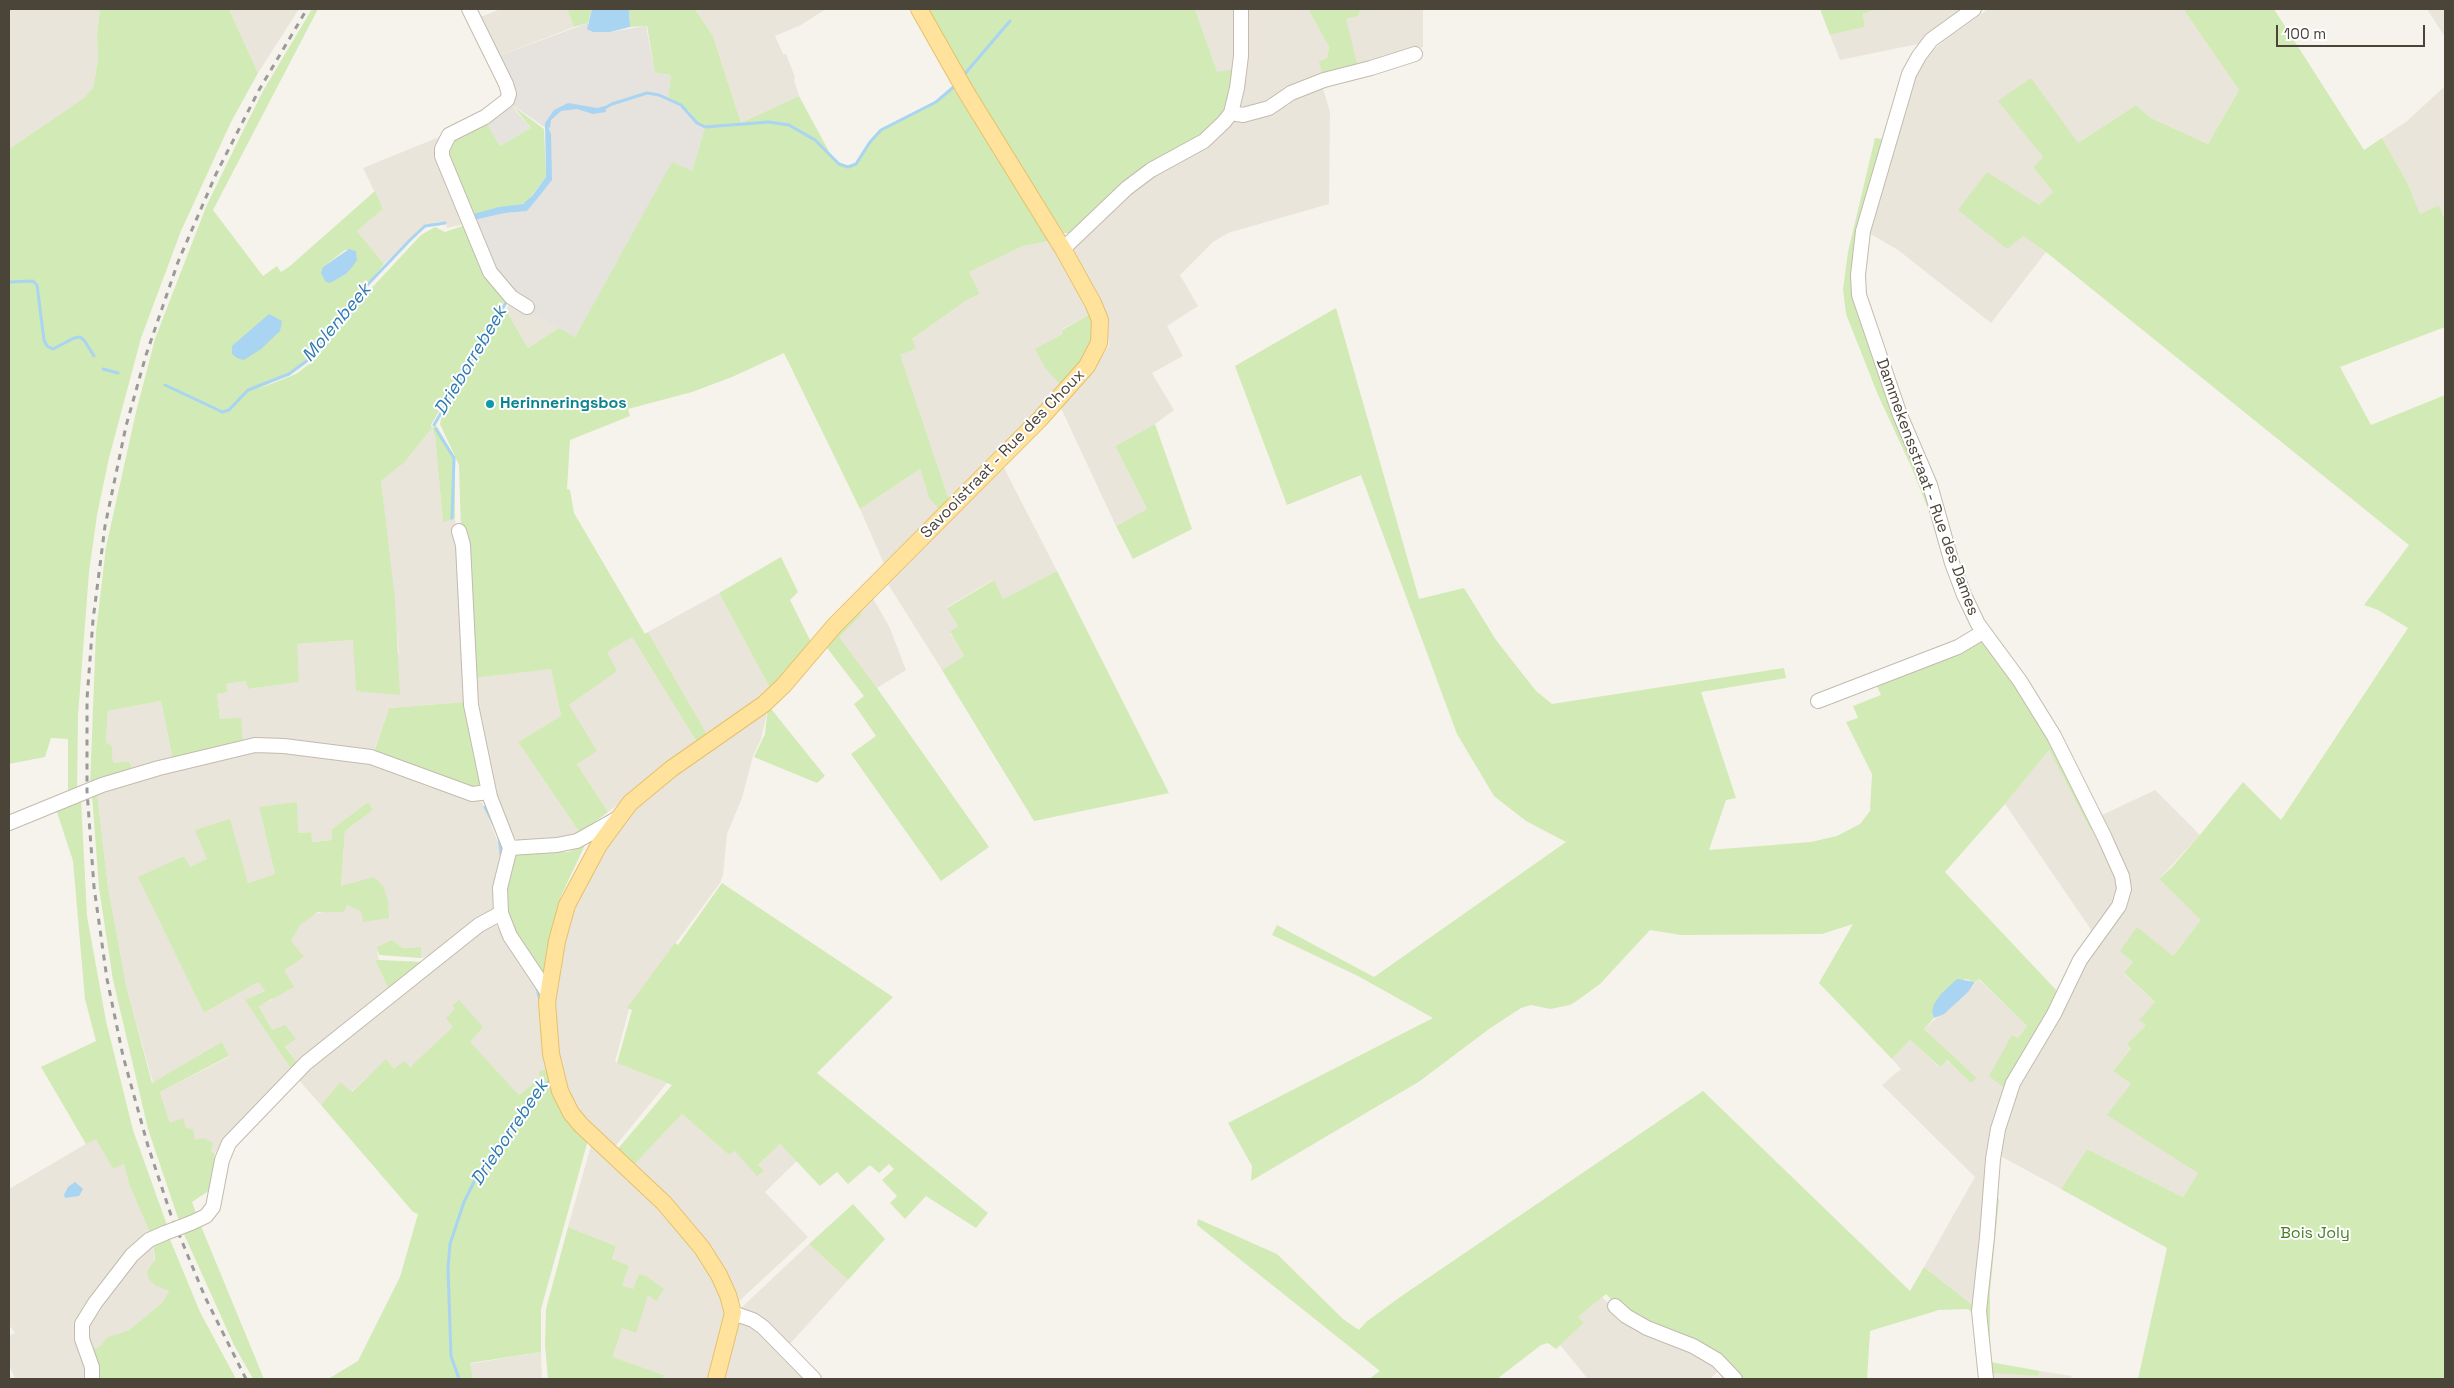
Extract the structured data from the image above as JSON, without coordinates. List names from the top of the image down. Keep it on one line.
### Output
{"streets":{"main road":["Savooistraat - Rue des Choux"],"street":["Dammekensstraat - Rue des Dames"]},"water":["Molenbeek","Drieborrebeek"],"parks":["Bois Joly"],"places":["Herinneringsbos"],"scale_bar":"100 m"}
